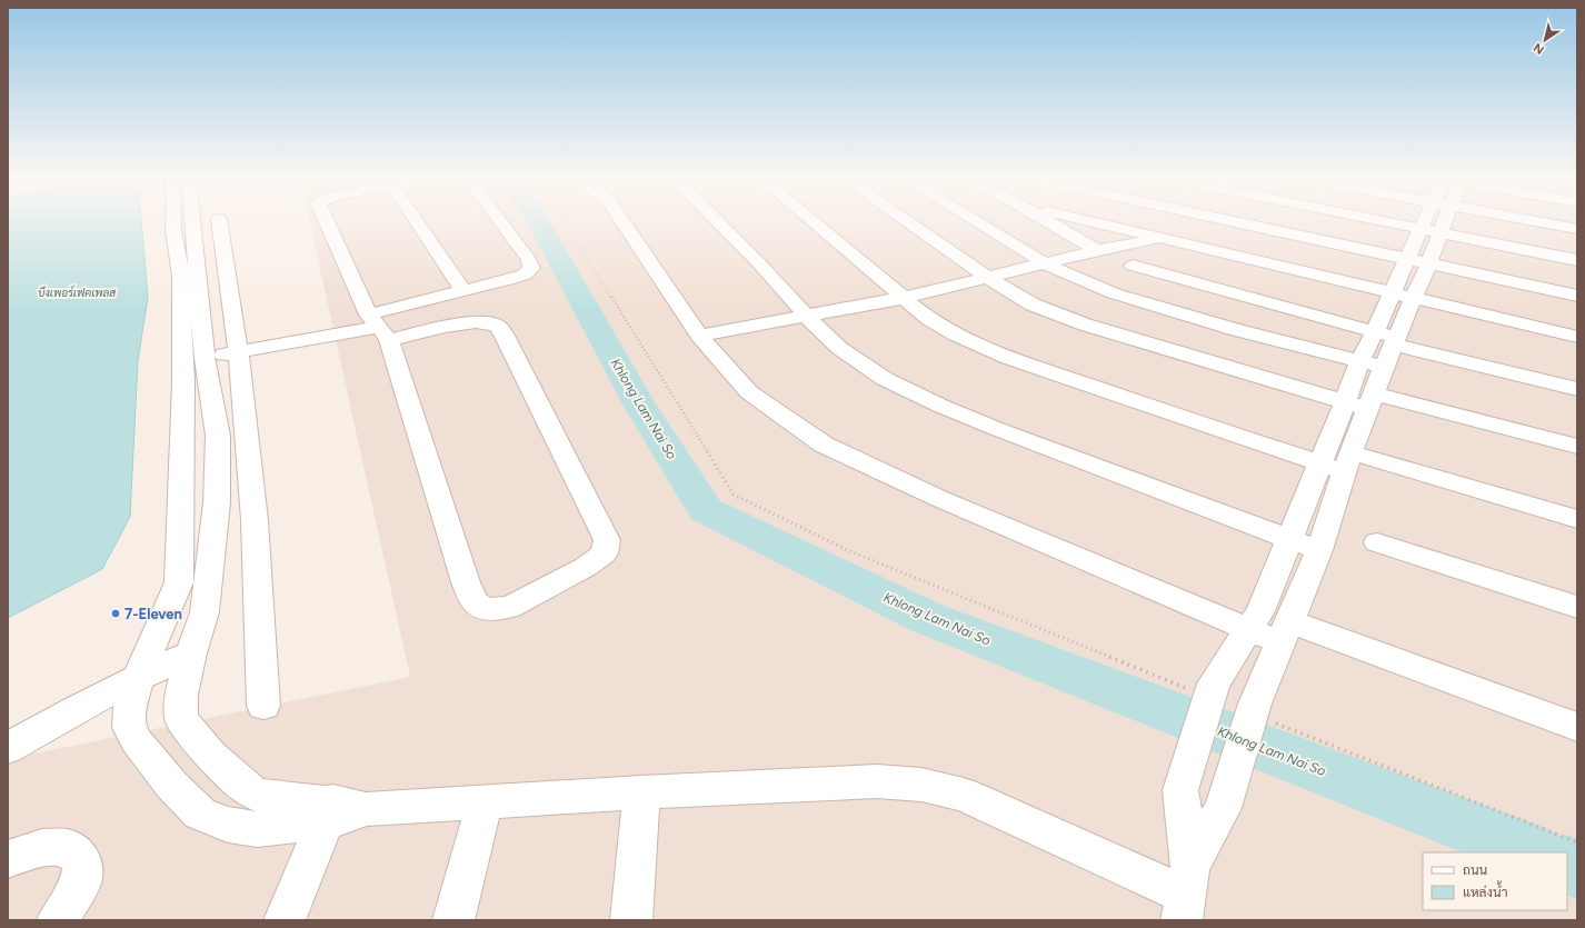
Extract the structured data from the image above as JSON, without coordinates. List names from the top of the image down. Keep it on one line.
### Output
{"water":["บึงเพอร์เฟคเพลส","Khlong Lam Nai So"],"places":["7-Eleven"],"legend":["ถนน","แหล่งน้ำ"],"north":"bottom left"}
